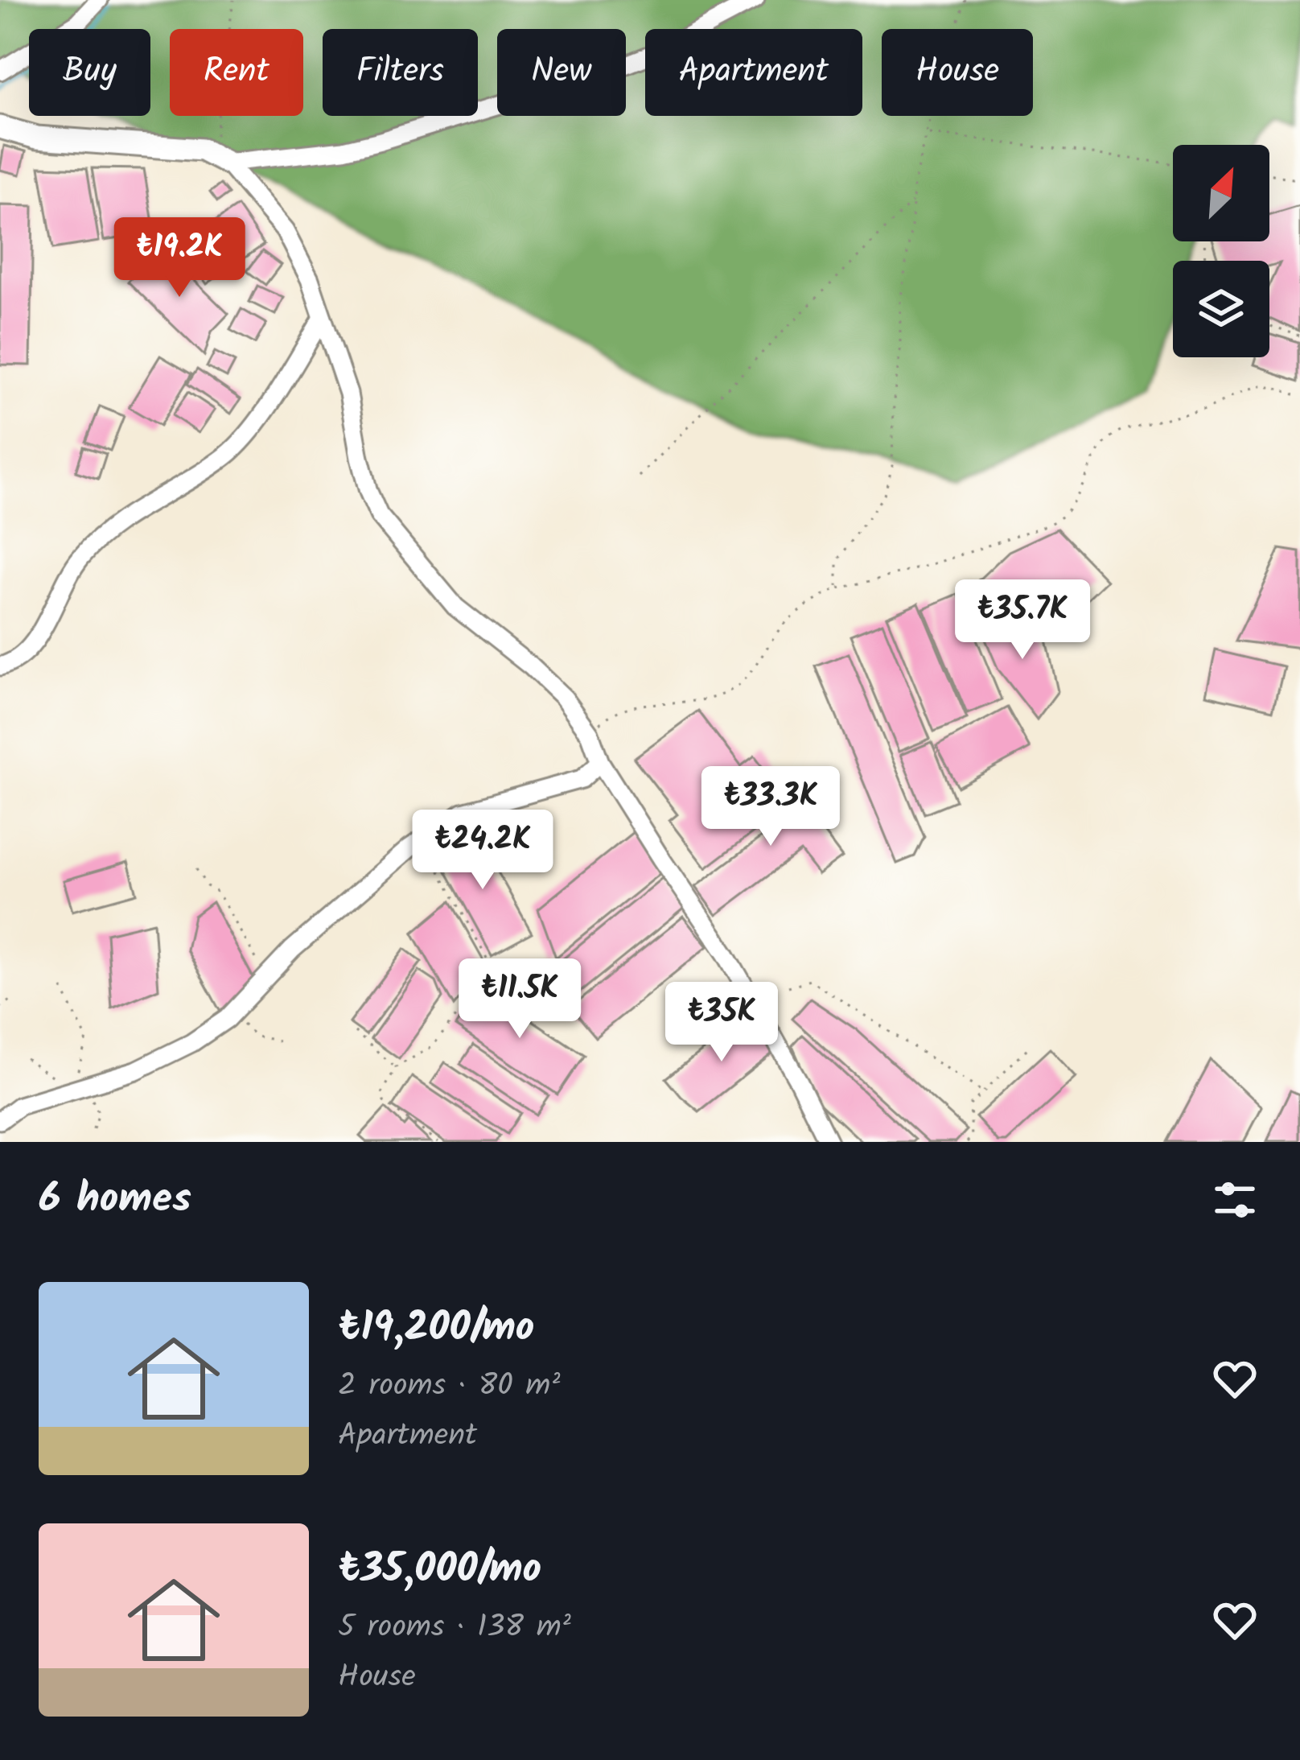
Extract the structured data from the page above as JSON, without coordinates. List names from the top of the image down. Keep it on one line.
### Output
{"north":"top right","page":{"chip":["Buy","Rent","Filters","New","Apartment","House"],"price":["₺19.2K","₺35.7K","₺33.3K","₺24.2K","₺11.5K","₺35K"],"heading":"6 homes","list":[{"name":"₺19,200/mo","note":"2 rooms · 80 m² · Apartment"},{"name":"₺35,000/mo","note":"5 rooms · 138 m² · House"}]}}
